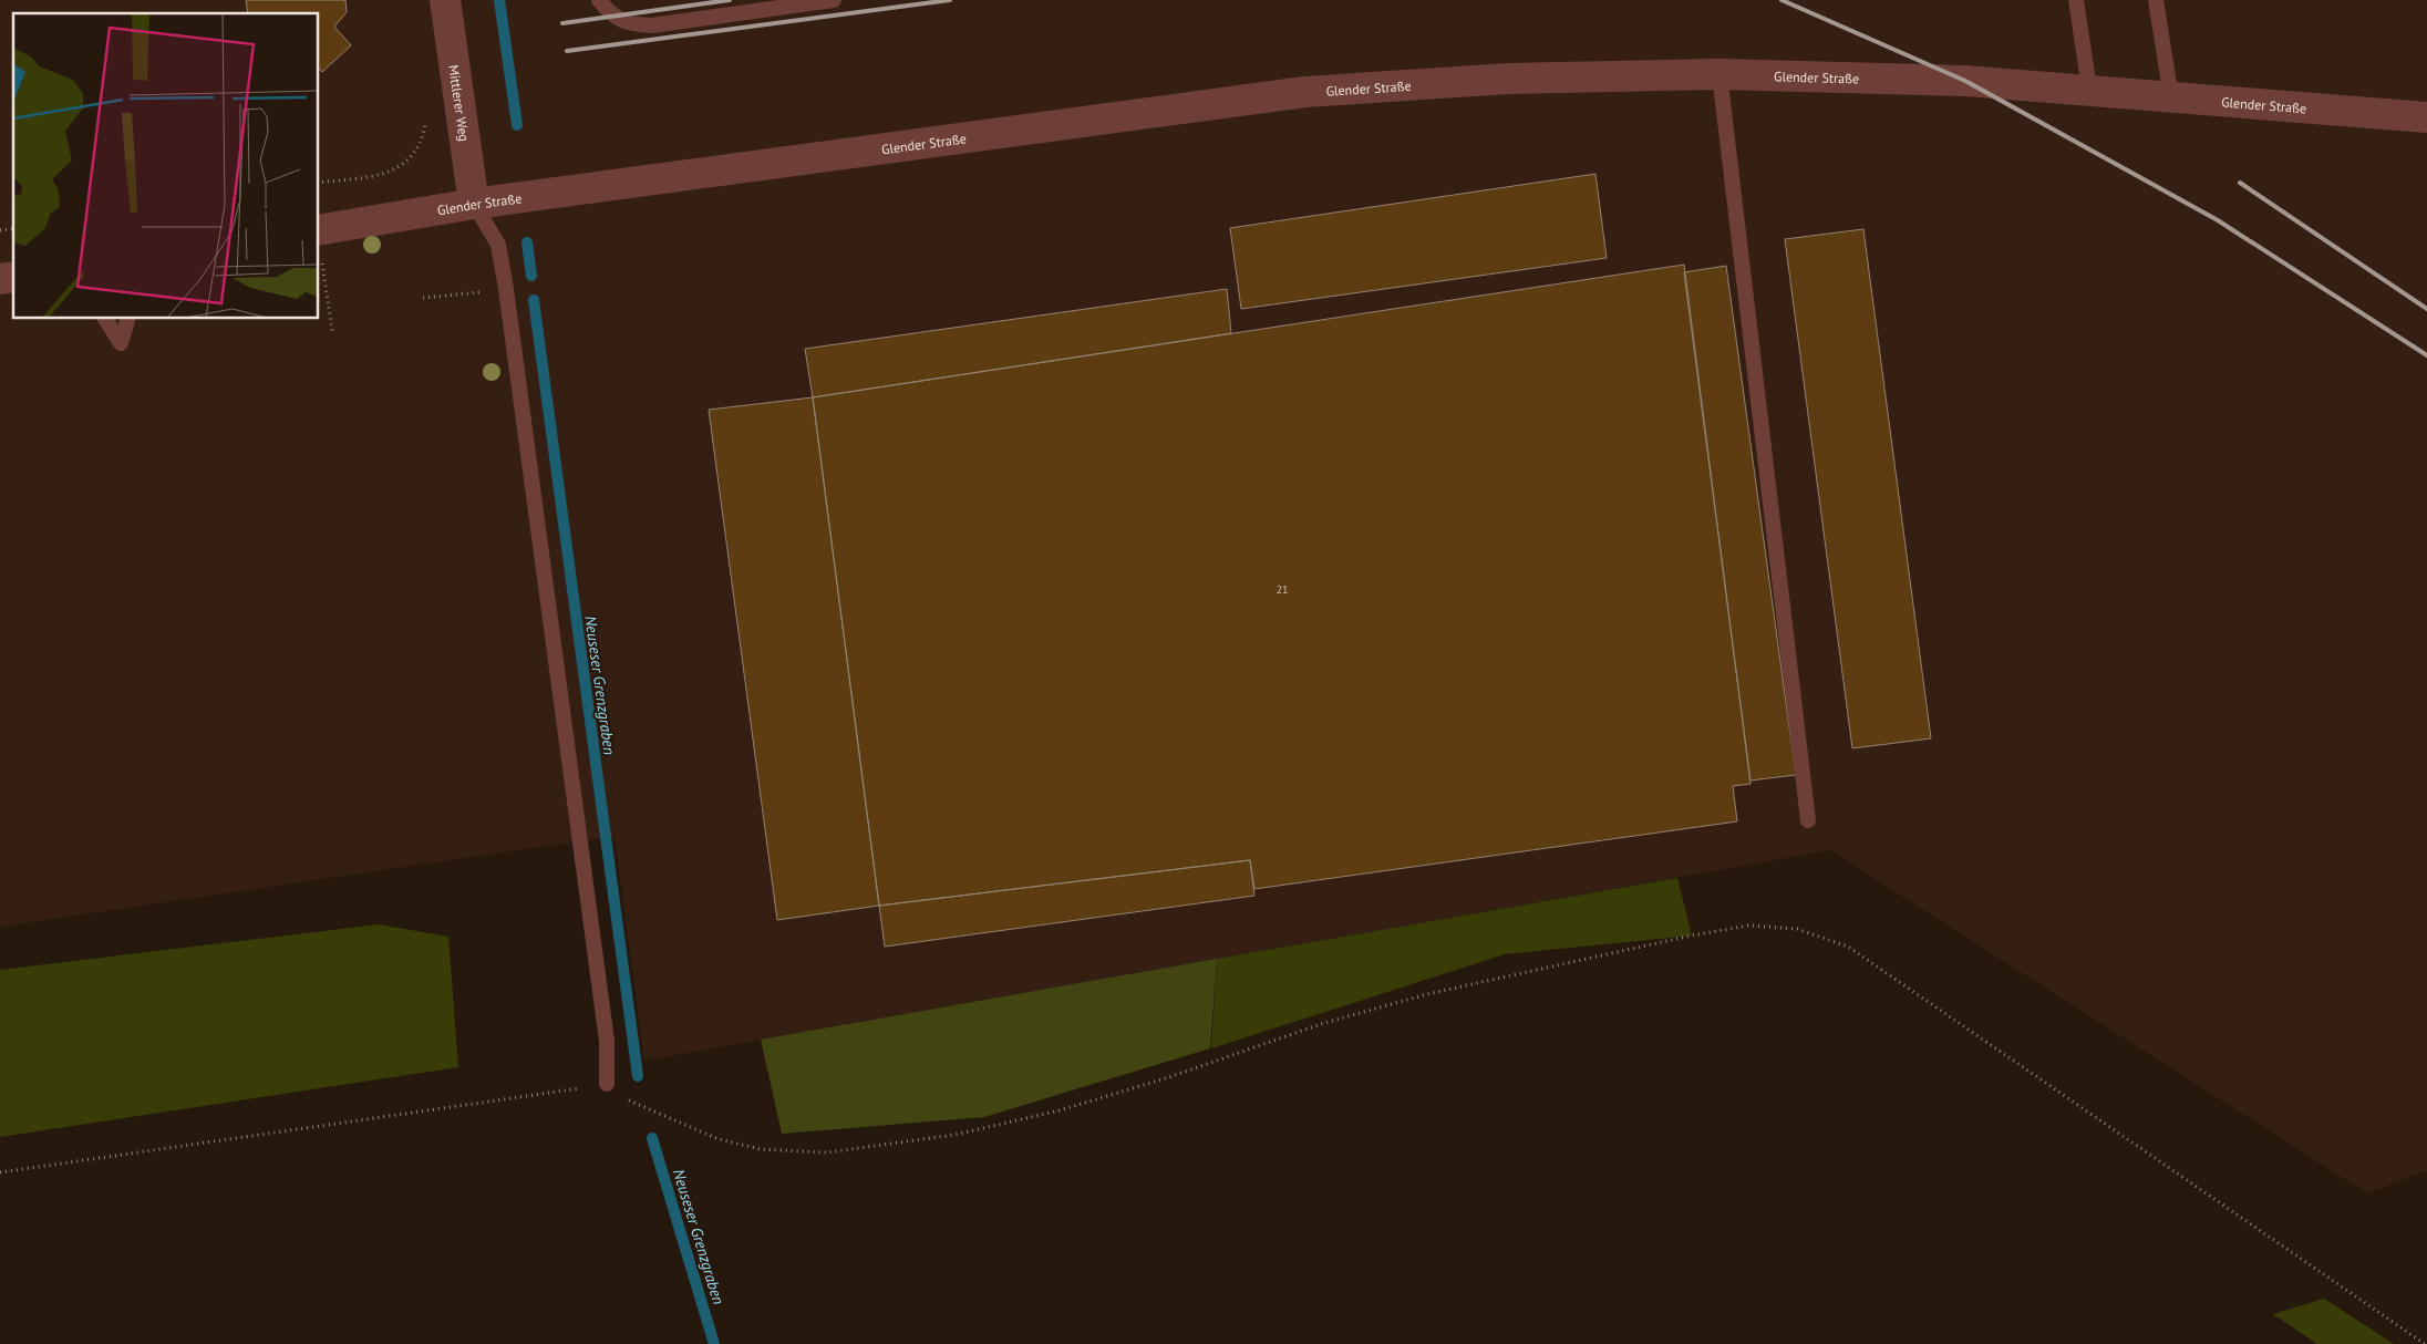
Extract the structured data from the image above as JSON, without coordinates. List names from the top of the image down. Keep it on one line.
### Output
{"streets":{"street":["Glender Straße","Mittlerer Weg"]},"crossings":[["Glender Straße","Mittlerer Weg"]],"water":["Neuseser Grenzgraben"],"house_numbers":["21"]}
